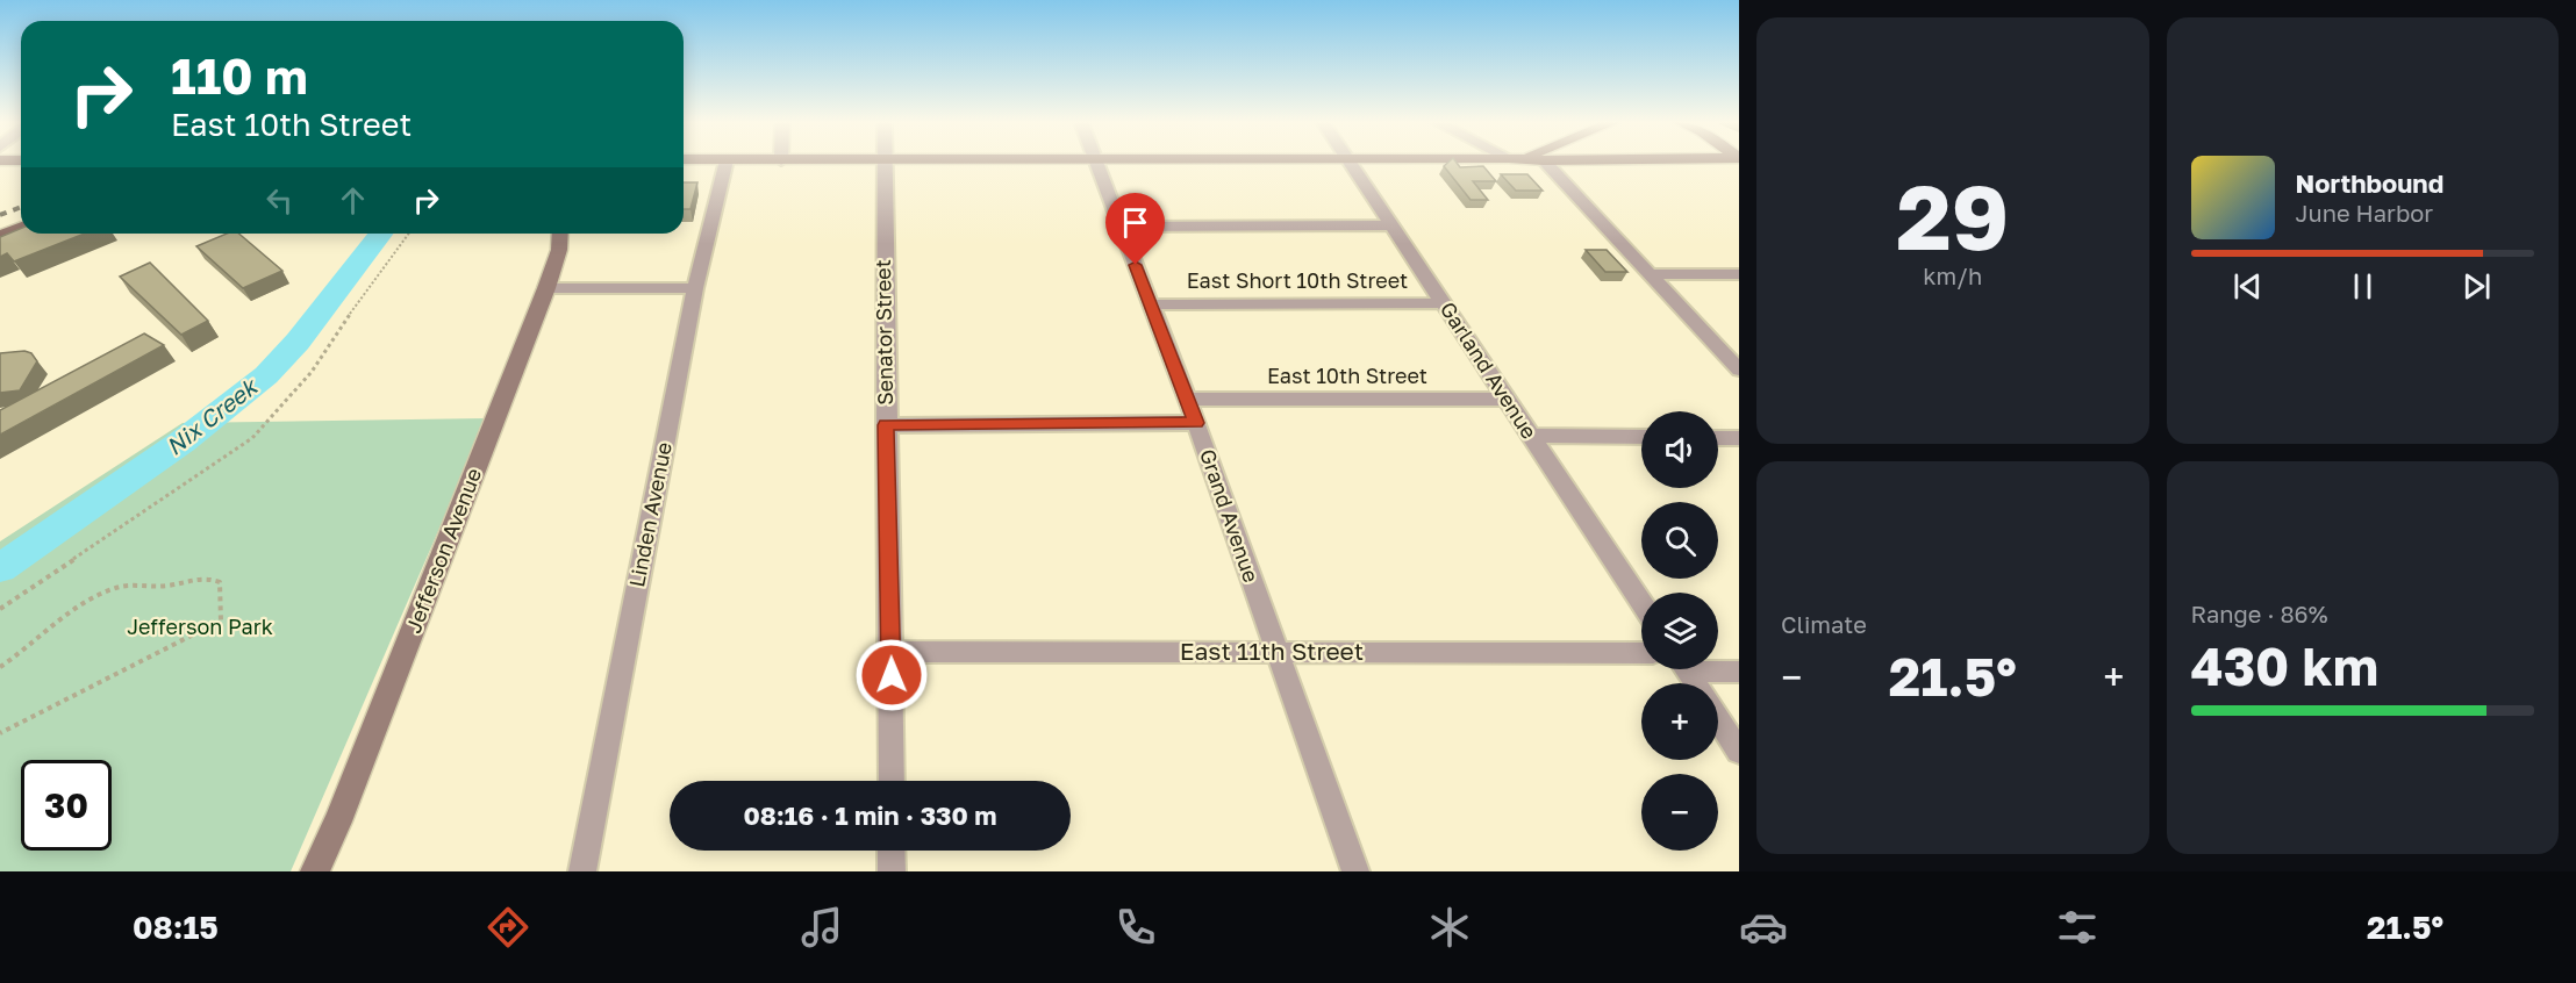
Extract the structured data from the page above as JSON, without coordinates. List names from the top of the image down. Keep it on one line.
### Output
{"streets":{"main road":["Jefferson Avenue"],"street":["East Short 10th Street","Senator Street","Garland Avenue","East 10th Street","Linden Avenue","Grand Avenue","East 11th Street"]},"crossings":[["East Short 10th Street","Garland Avenue"],["East Short 10th Street","Grand Avenue"],["Senator Street","East 11th Street"],["Garland Avenue","East 10th Street"],["East 10th Street","Grand Avenue"],["Grand Avenue","East 11th Street"]],"water":["Nix Creek"],"parks":["Jefferson Park"],"page":{"tile":[["29","km/h"],"Climate",["Range · 86%","430 km"]],"turn":["110 m","East 10th Street"],"song":["Northbound","June Harbor"],"map_buttons":["+","−"],"heat":["−","21.5°","+"],"limit":"30","trip":"08:16 · 1 min · 330 m","tabs":["08:15","21.5°"]}}
